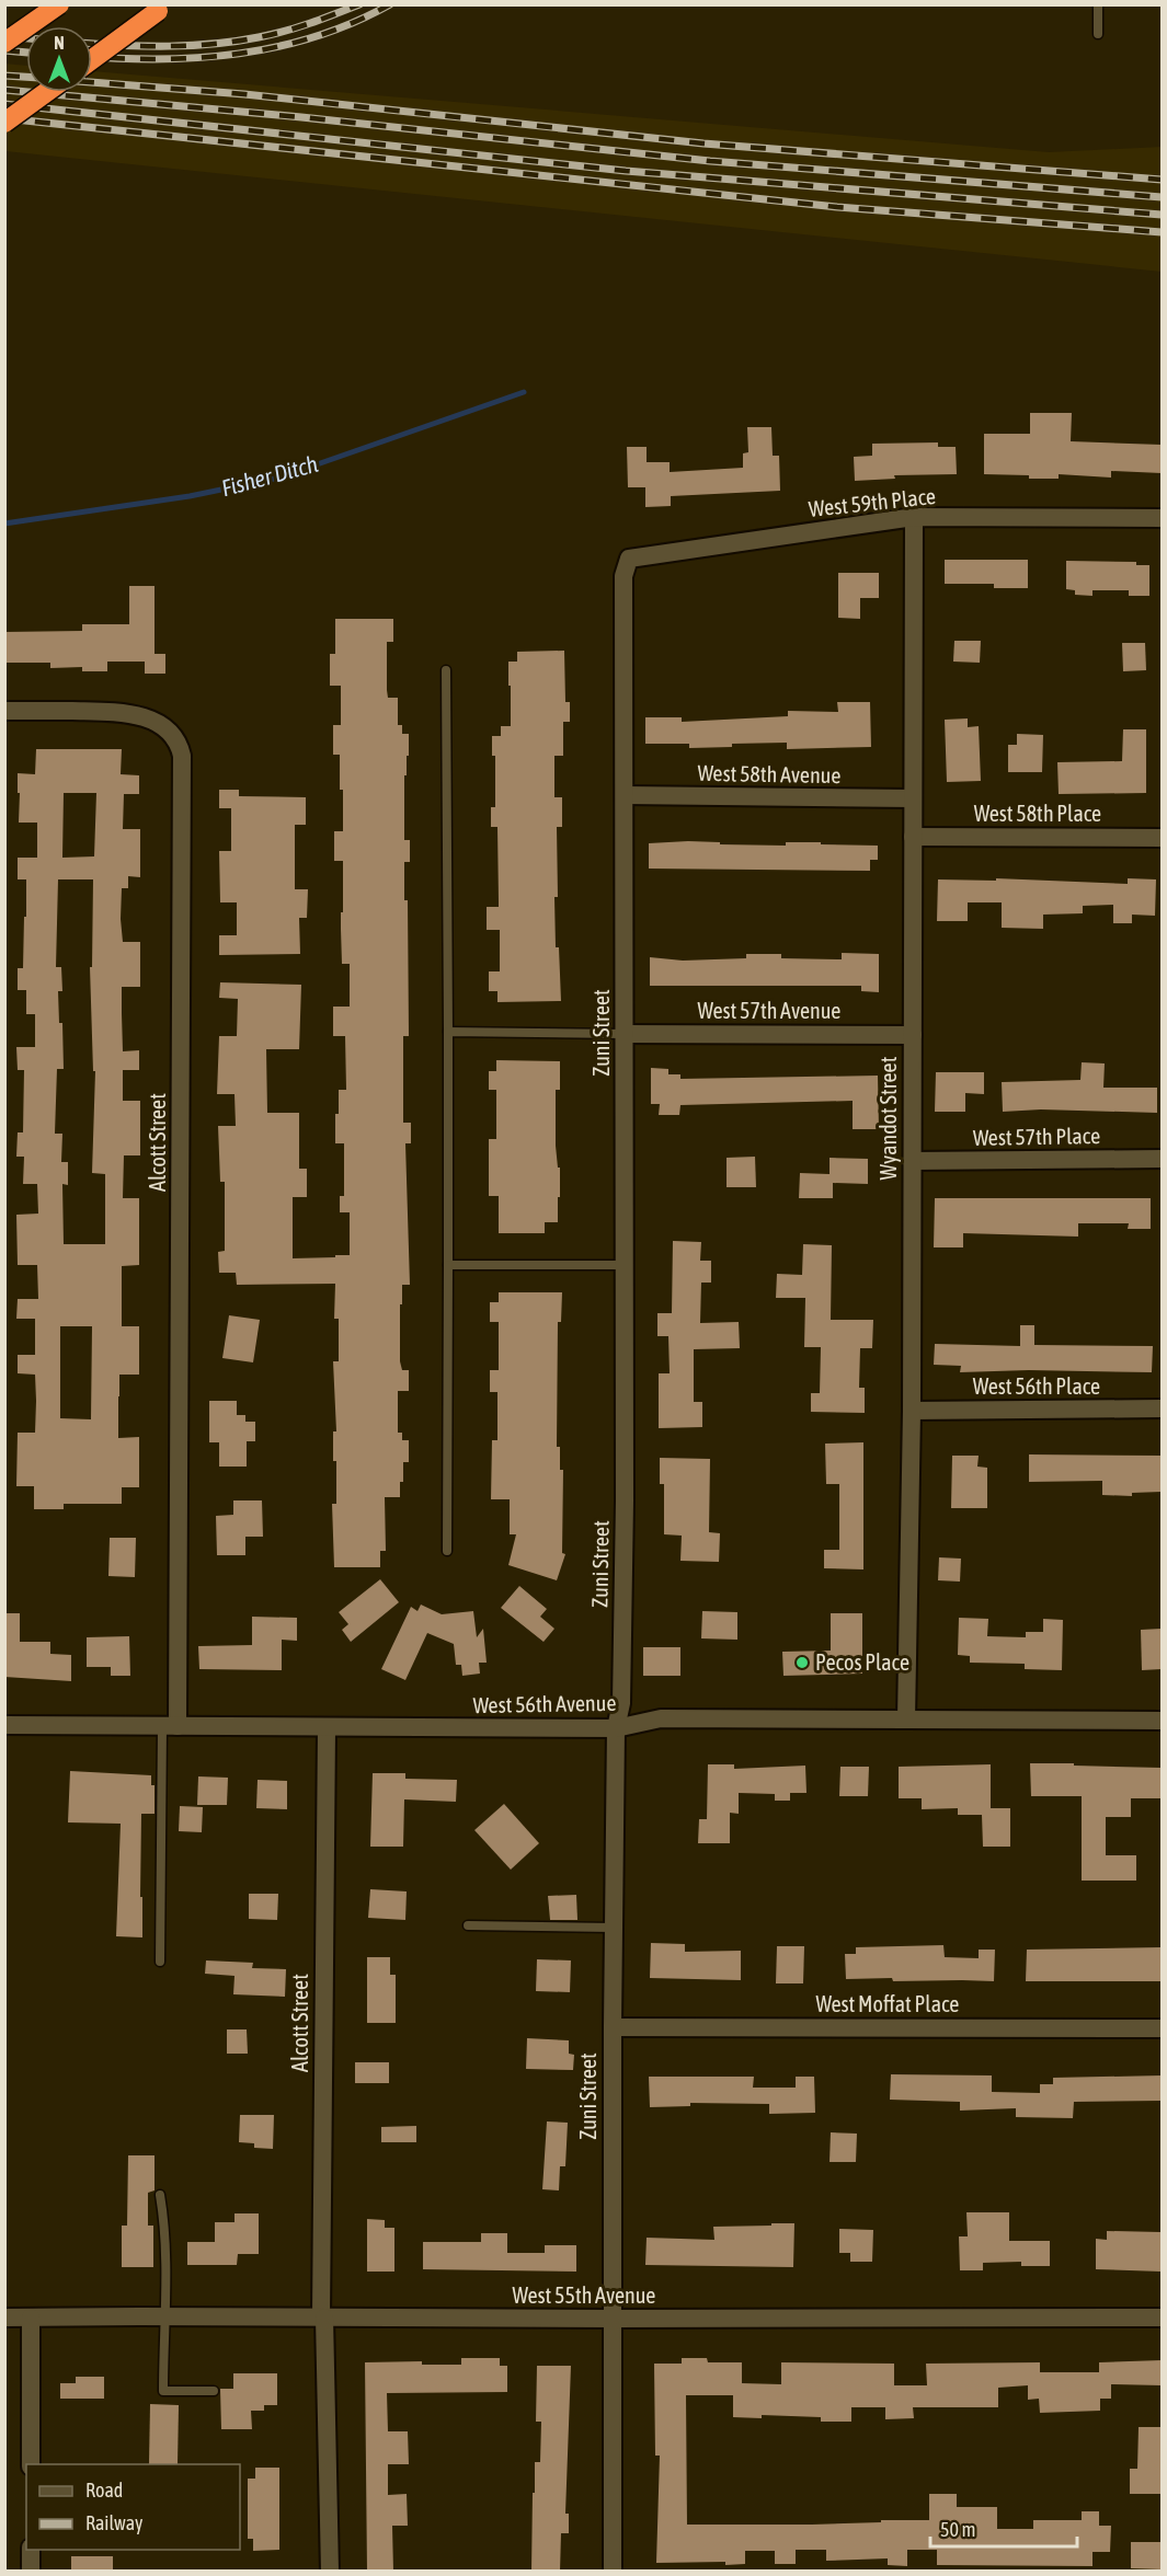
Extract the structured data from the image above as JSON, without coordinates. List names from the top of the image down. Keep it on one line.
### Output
{"streets":{"street":["West 59th Place","West 58th Avenue","West 58th Place","West 57th Avenue","Zuni Street","Wyandot Street","West 57th Place","Alcott Street","West 56th Place","West 56th Avenue","West Moffat Place","West 55th Avenue"]},"crossings":[["West 59th Place","Zuni Street"],["West 59th Place","Wyandot Street"],["West 58th Avenue","Zuni Street"],["West 58th Avenue","Wyandot Street"],["West 58th Place","Wyandot Street"],["West 57th Avenue","Zuni Street"],["West 57th Avenue","Wyandot Street"],["Zuni Street","West 56th Avenue"],["Zuni Street","West Moffat Place"],["Zuni Street","West 55th Avenue"],["Wyandot Street","West 57th Place"],["Wyandot Street","West 56th Place"],["Wyandot Street","West 56th Avenue"],["Alcott Street","West 56th Avenue"],["Alcott Street","West 55th Avenue"]],"water":["Fisher Ditch"],"places":["Pecos Place"],"legend":["Road","Railway"],"scale_bar":"50 m","north":"top"}
